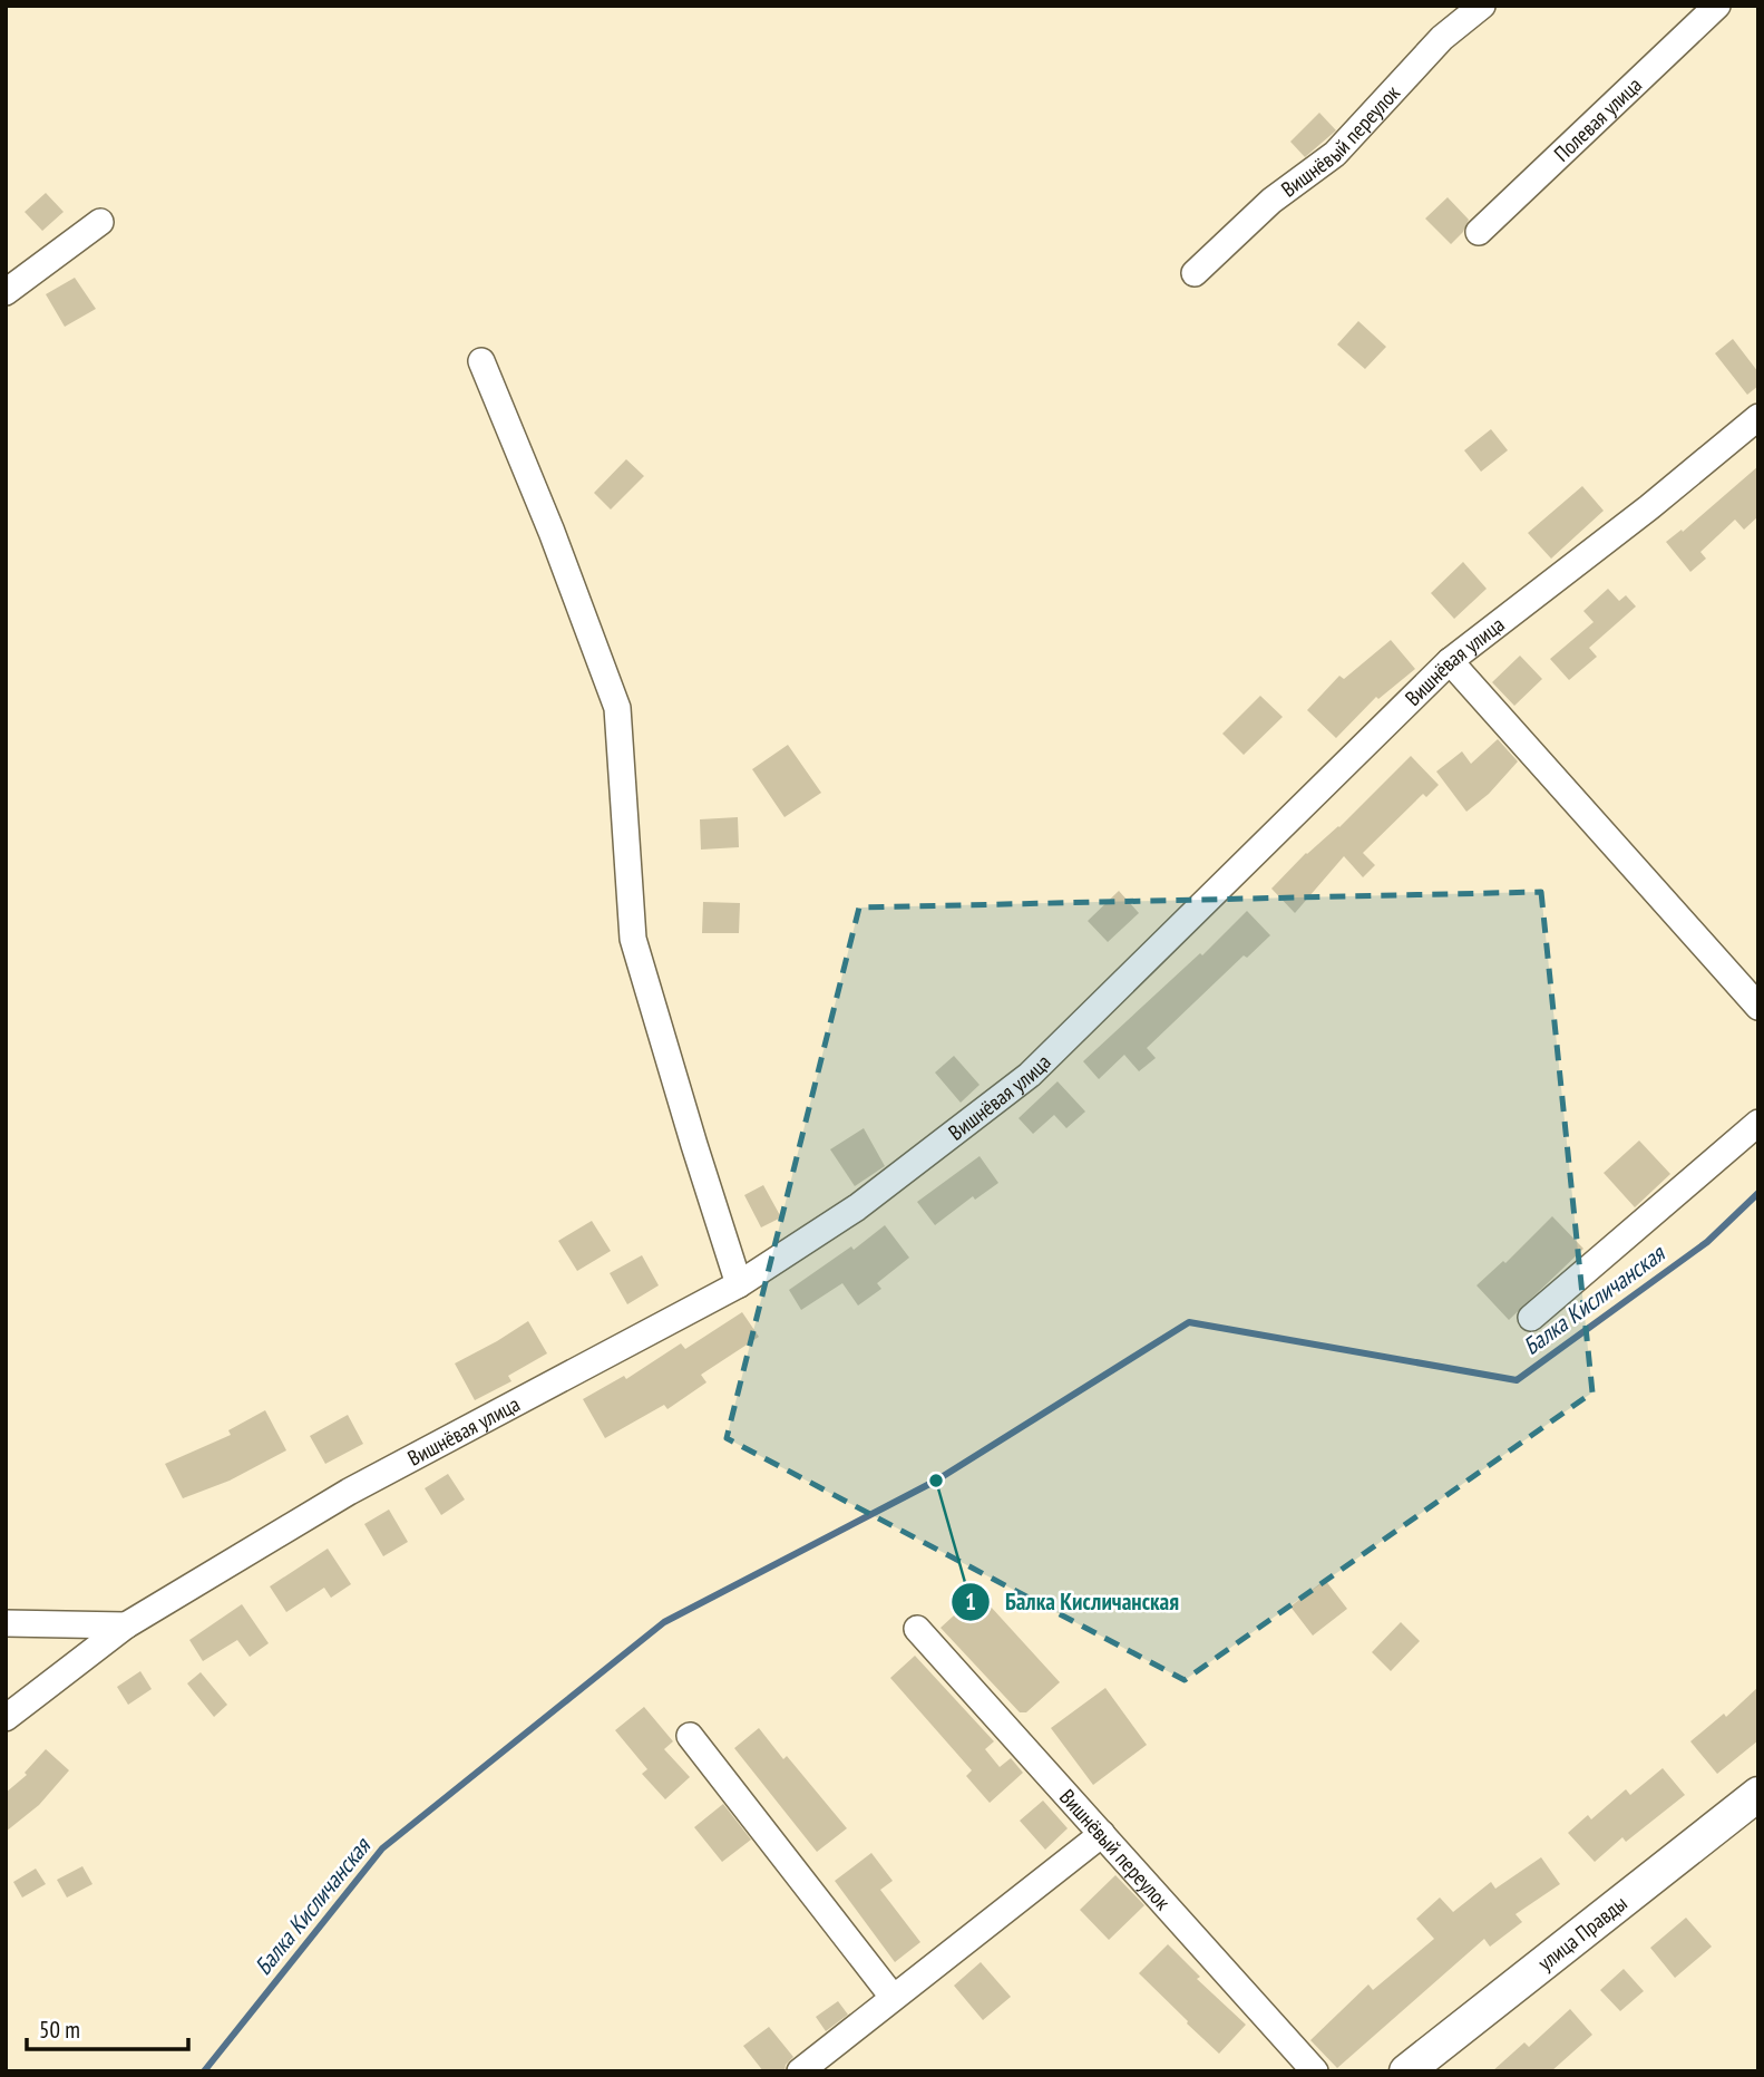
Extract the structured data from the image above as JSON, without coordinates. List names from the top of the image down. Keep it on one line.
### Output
{"streets":{"street":["Полевая улица","Вишнёвый переулок","Вишнёвая улица","улица Правды"]},"water":["Балка Кисличанская"],"places":["Балка Кисличанская"],"scale_bar":"50 m"}
